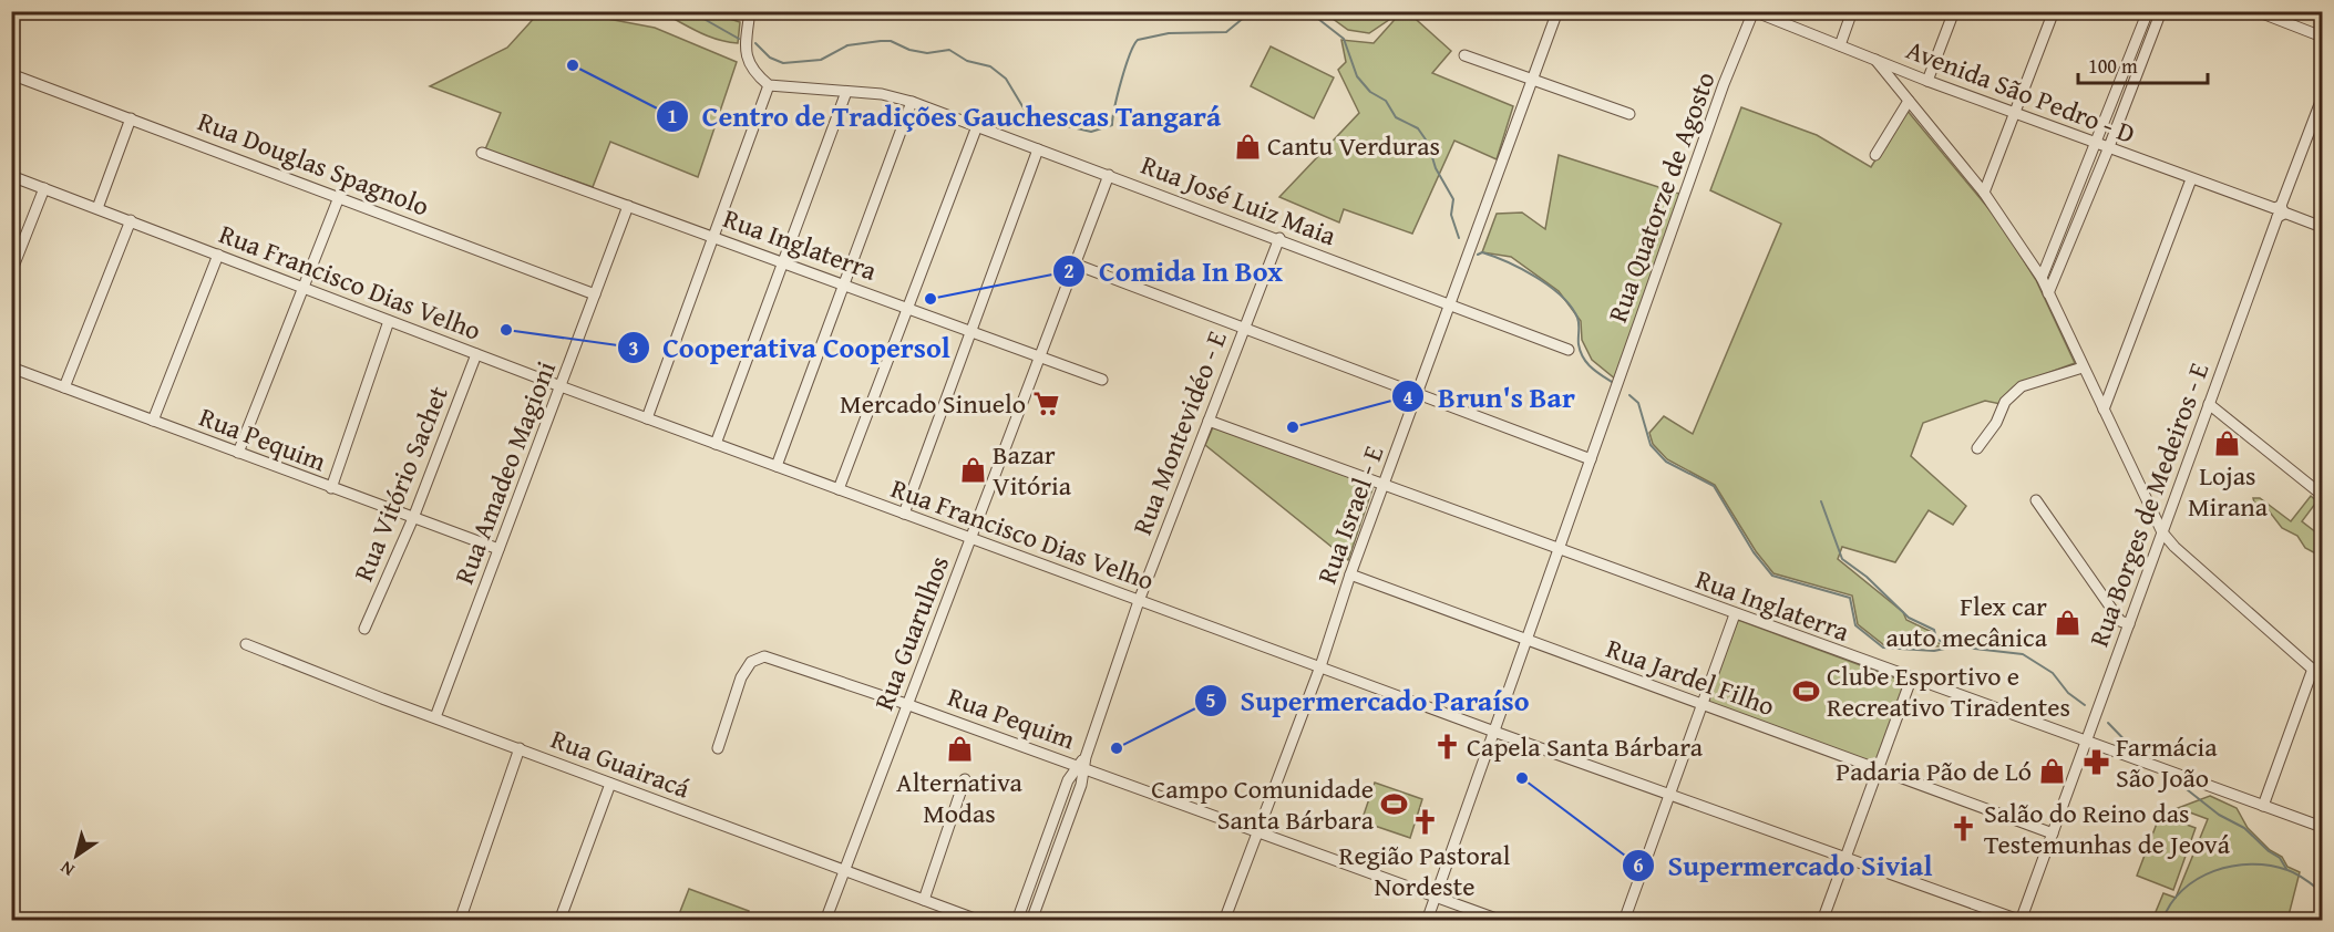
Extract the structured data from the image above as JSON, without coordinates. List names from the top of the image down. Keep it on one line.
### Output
{"streets":{"street":["Avenida São Pedro - D","Rua Douglas Spagnolo","Rua Quatorze de Agosto","Rua José Luiz Maia","Rua Inglaterra","Rua Francisco Dias Velho","Rua Montevidéo - E","Rua Pequim","Rua Amadeo Magioni","Rua Vitório Sachet","Rua Borges de Medeiros - E","Rua Israel - E","Rua Guarulhos","Rua Jardel Filho","Rua Guairacá"]},"crossings":[["Avenida São Pedro - D","Rua Quatorze de Agosto"],["Avenida São Pedro - D","Rua Borges de Medeiros - E"],["Rua Douglas Spagnolo","Rua Amadeo Magioni"],["Rua Quatorze de Agosto","Rua Inglaterra"],["Rua Quatorze de Agosto","Rua Francisco Dias Velho"],["Rua Quatorze de Agosto","Rua Pequim"],["Rua Quatorze de Agosto","Rua Jardel Filho"],["Rua José Luiz Maia","Rua Montevidéo - E"],["Rua José Luiz Maia","Rua Israel - E"],["Rua José Luiz Maia","Rua Guarulhos"],["Rua Inglaterra","Rua Montevidéo - E"],["Rua Inglaterra","Rua Amadeo Magioni"],["Rua Inglaterra","Rua Borges de Medeiros - E"],["Rua Inglaterra","Rua Israel - E"],["Rua Inglaterra","Rua Guarulhos"],["Rua Francisco Dias Velho","Rua Montevidéo - E"],["Rua Francisco Dias Velho","Rua Amadeo Magioni"],["Rua Francisco Dias Velho","Rua Vitório Sachet"],["Rua Francisco Dias Velho","Rua Borges de Medeiros - E"],["Rua Francisco Dias Velho","Rua Israel - E"],["Rua Francisco Dias Velho","Rua Guarulhos"],["Rua Montevidéo - E","Rua Pequim"],["Rua Pequim","Rua Amadeo Magioni"],["Rua Pequim","Rua Vitório Sachet"],["Rua Pequim","Rua Israel - E"],["Rua Pequim","Rua Guarulhos"],["Rua Amadeo Magioni","Rua Guairacá"],["Rua Borges de Medeiros - E","Rua Jardel Filho"],["Rua Israel - E","Rua Jardel Filho"],["Rua Guarulhos","Rua Guairacá"]],"places":{"other":["Centro de Tradições Gauchescas Tangará","Comida In Box","Cooperativa Coopersol","Brun's Bar","Supermercado Paraíso","Supermercado Sivial"],"shop":["Cantu Verduras","Lojas Mirana","Bazar Vitória","Flex car auto mecânica","Alternativa Modas","Padaria Pão de Ló"],"supermarket":["Mercado Sinuelo"],"sports":["Clube Esportivo e Recreativo Tiradentes","Campo Comunidade Santa Bárbara"],"church":["Capela Santa Bárbara","Região Pastoral Nordeste","Salão do Reino das Testemunhas de Jeová"],"pharmacy":["Farmácia São João"]},"scale_bar":"100 m","north":"bottom left"}
